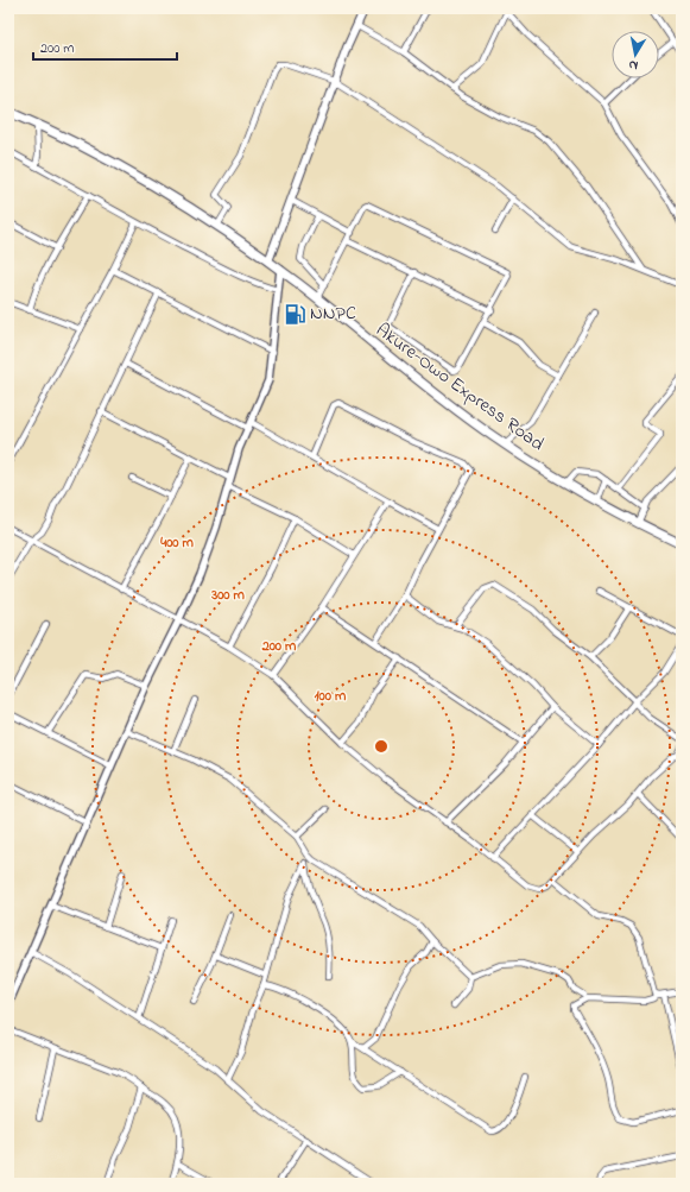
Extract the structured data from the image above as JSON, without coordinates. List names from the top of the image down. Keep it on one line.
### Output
{"streets":{"highway":["Akure-Owo Express Road"]},"places":{"fuel station":["NNPC"]},"scale_bar":"200 m","north":"bottom","rings":["400 m","300 m","200 m","100 m"]}
